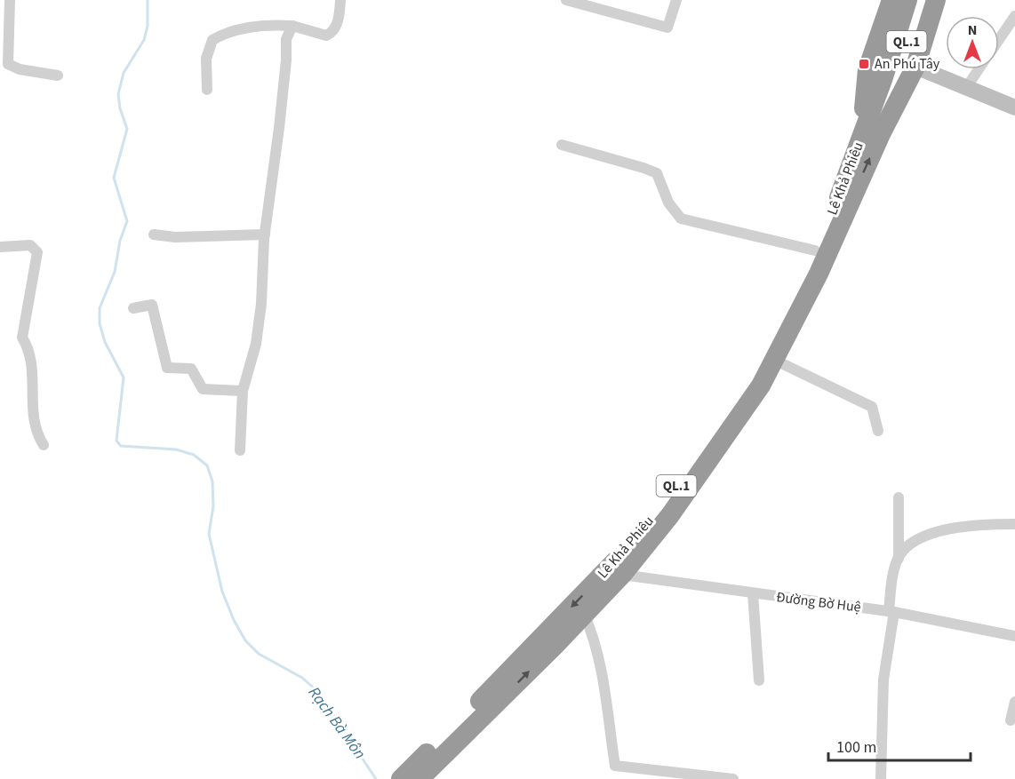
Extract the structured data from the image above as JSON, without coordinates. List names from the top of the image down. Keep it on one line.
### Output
{"streets":{"highway":["QL.1","Lê Khả Phiêu"],"street":["Đường Bờ Huệ"]},"crossings":[["QL.1","Lê Khả Phiêu"],["Lê Khả Phiêu","Đường Bờ Huệ"]],"water":["Rạch Bà Môn"],"places":{"transit":["An Phú Tây"]},"scale_bar":"100 m","north":"top"}
